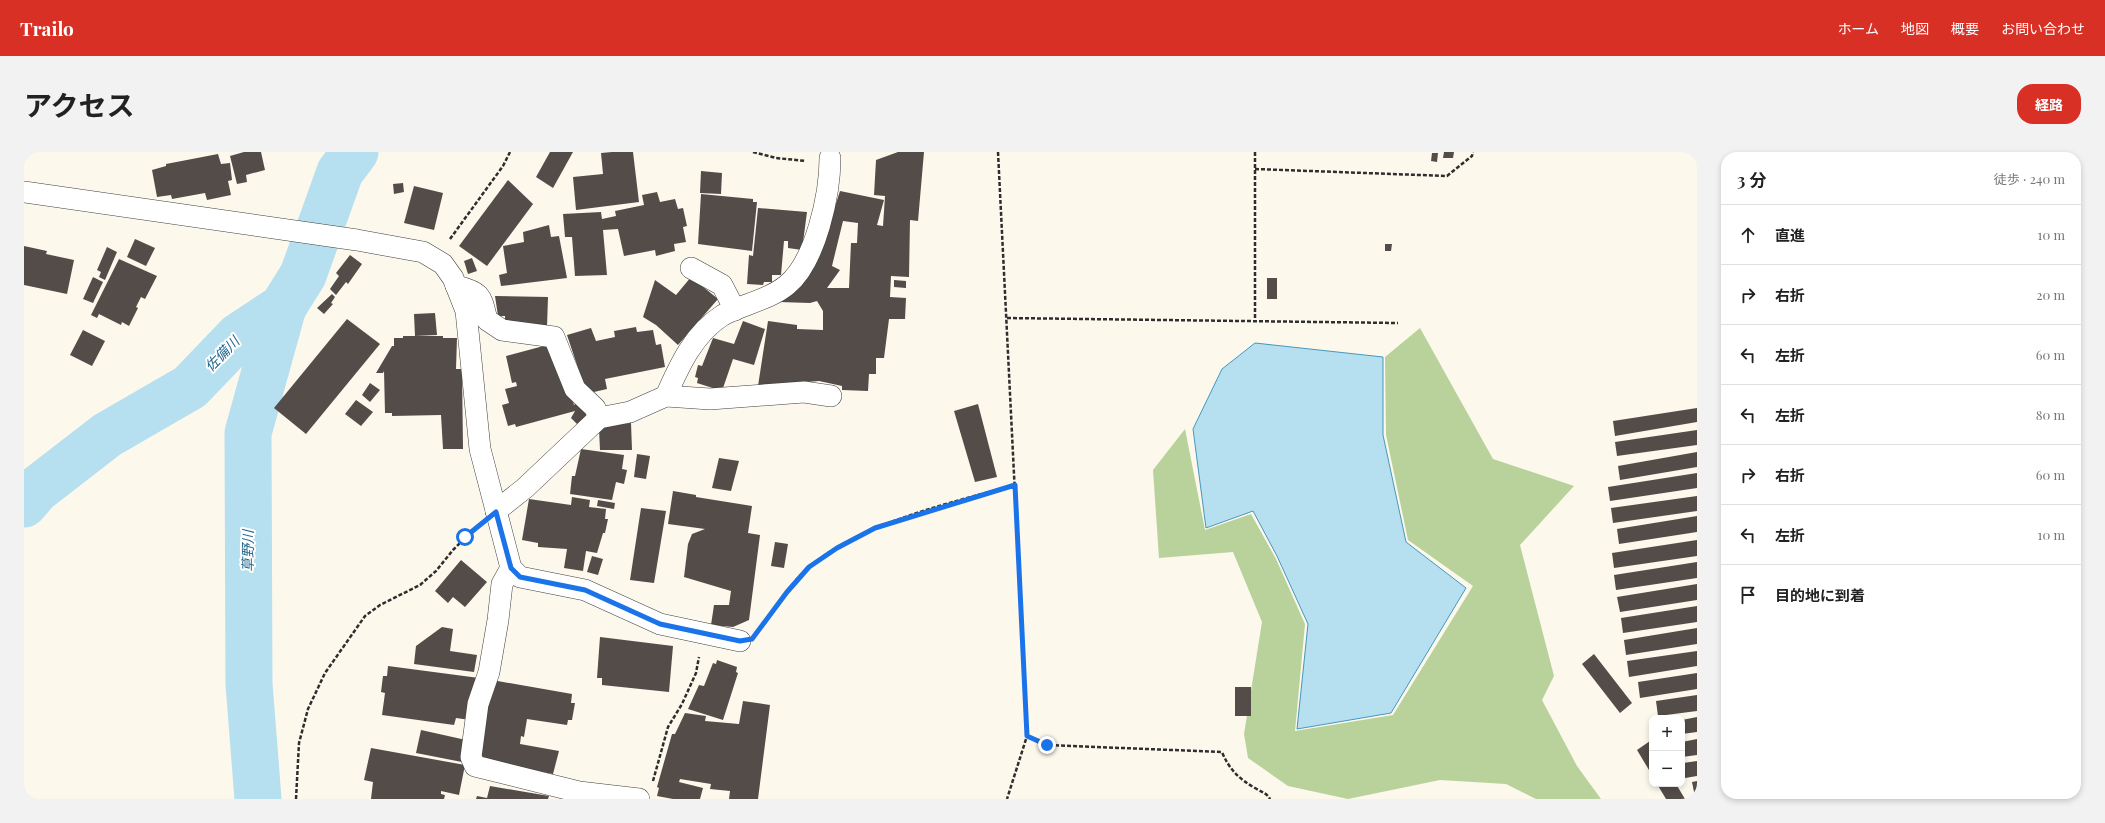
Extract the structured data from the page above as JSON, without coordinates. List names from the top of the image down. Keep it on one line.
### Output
{"water":["佐備川","草野川"],"page":{"header":"Trailo","nav":["ホーム","地図","概要","お問い合わせ"],"title":"アクセス","buttons":"経路","heading":["3 分","徒歩 · 240 m"],"list":[["直進","10 m"],["右折","20 m"],["左折","60 m"],["左折","80 m"],["右折","60 m"],["左折","10 m"],"目的地に到着"],"map_buttons":["+","−"]}}
